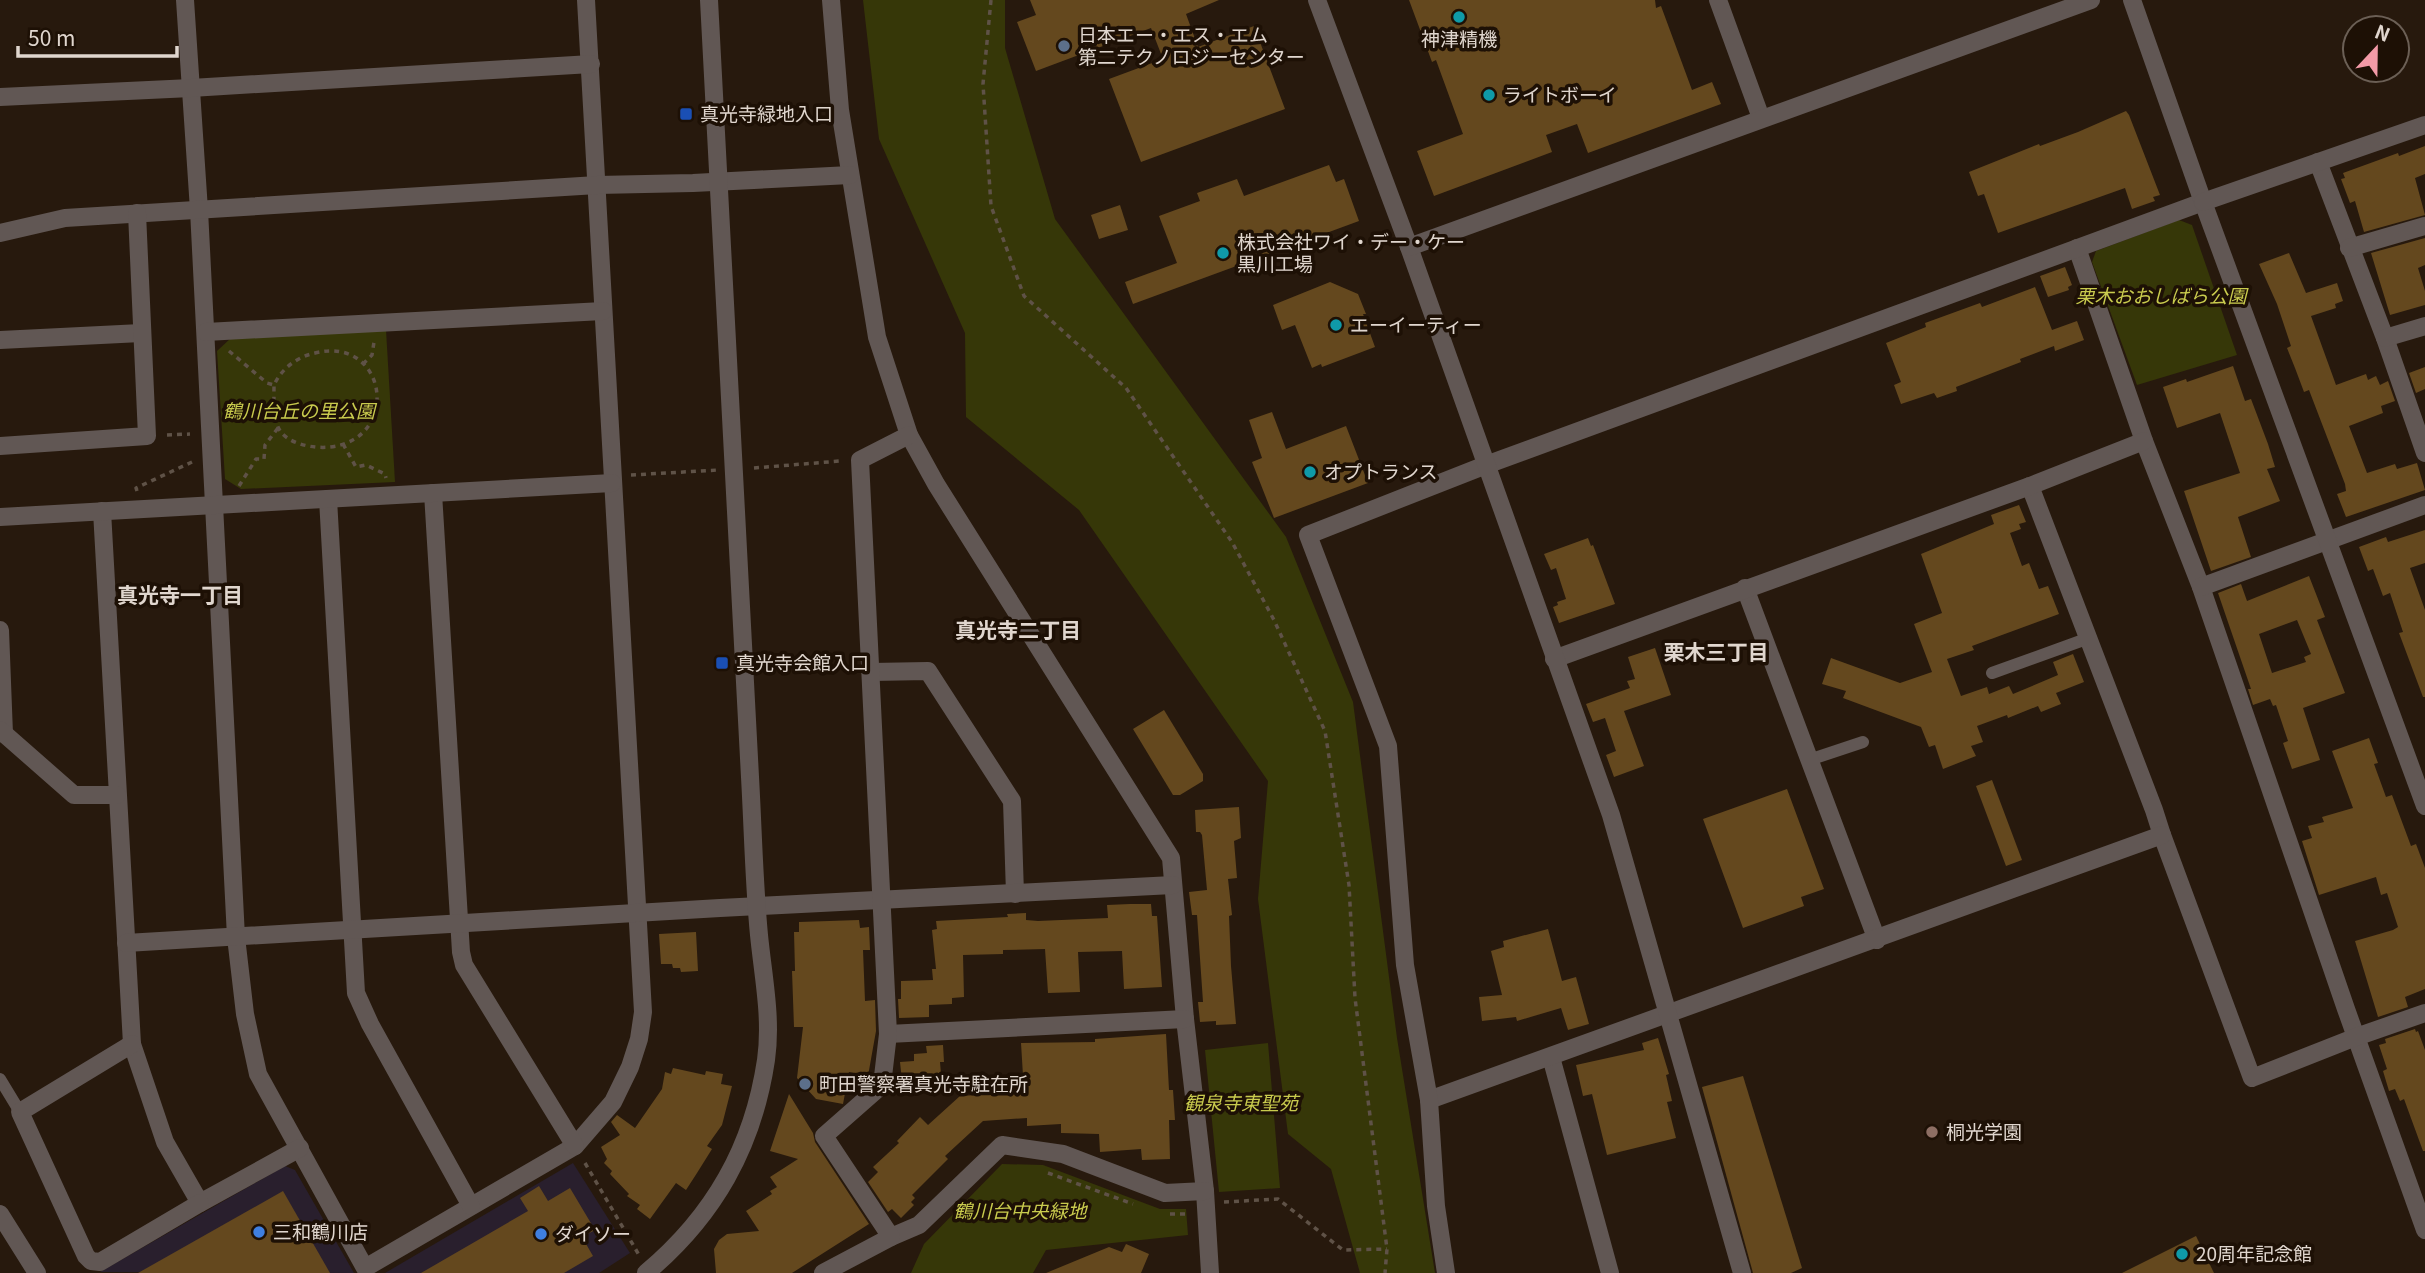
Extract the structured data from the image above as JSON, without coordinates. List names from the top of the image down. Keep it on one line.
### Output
{"districts":["真光寺一丁目","真光寺二丁目","栗木三丁目"],"parks":["栗木おおしばら公園","鶴川台丘の里公園","観泉寺東聖苑","鶴川台中央緑地"],"places":{"other":["神津精機","日本エー・エス・エム 第二テクノロジーセンター","ライトボーイ","株式会社ワイ・デー・ケー 黒川工場","エーイーティー","オプトランス","町田警察署真光寺駐在所","桐光学園","三和鶴川店","ダイソー","20周年記念館"],"transit":["真光寺緑地入口","真光寺会館入口"]},"scale_bar":"50 m","north":"top"}
